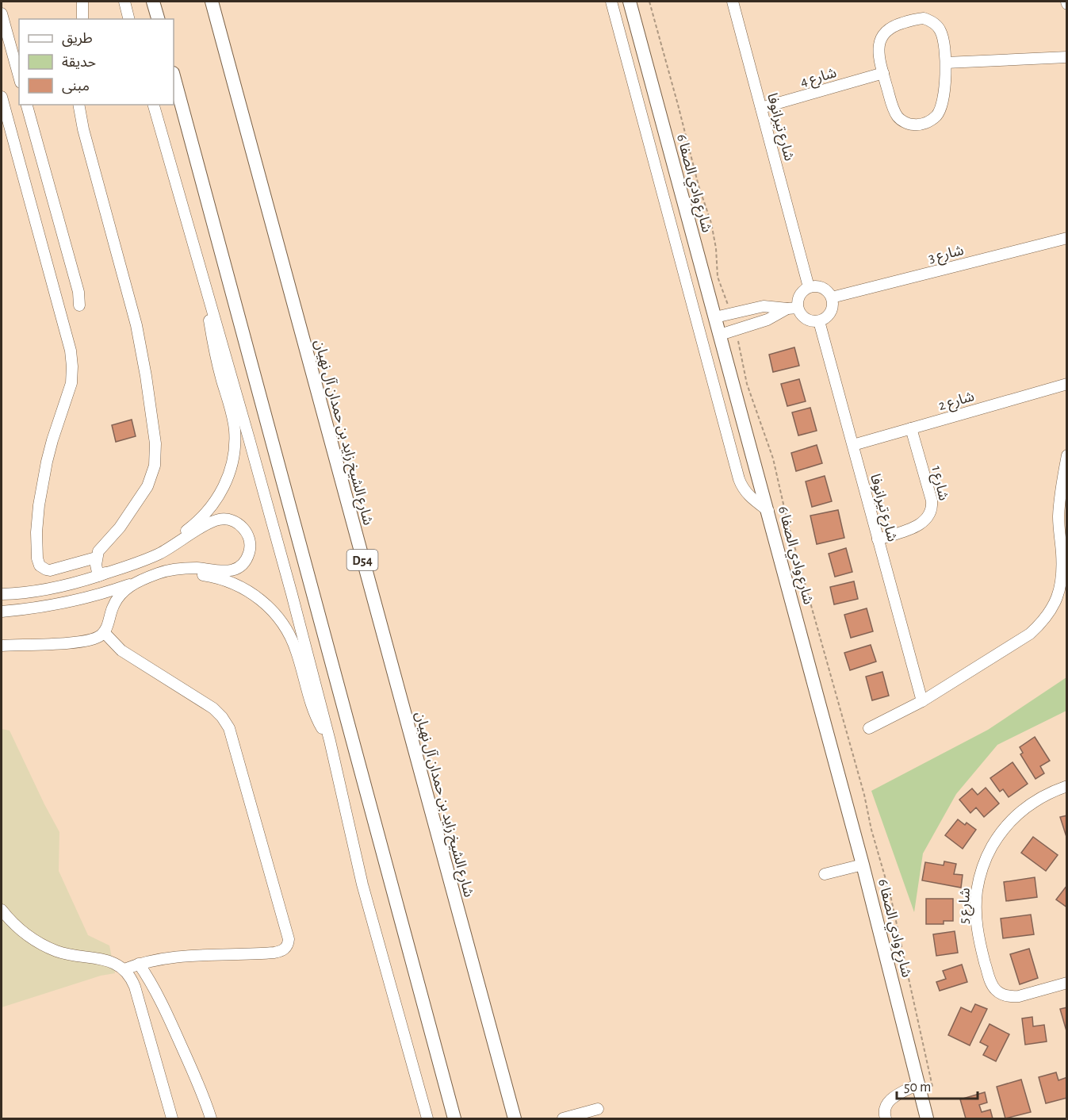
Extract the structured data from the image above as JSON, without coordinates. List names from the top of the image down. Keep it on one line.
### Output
{"streets":{"main road":["شارع وادي الصفا 6","شارع الشيخ زايد بن حمدان آل نهيان","D54"],"street":["شارع 4","شارع تيرانوفا","شارع 3","شارع 2","شارع 1","شارع 5"]},"crossings":[["شارع 4","شارع تيرانوفا"],["شارع تيرانوفا","شارع 3"],["شارع تيرانوفا","شارع 2"],["شارع تيرانوفا","شارع 1"],["شارع 2","شارع 1"]],"legend":["طريق","حديقة","مبنى"],"scale_bar":"50 m"}
